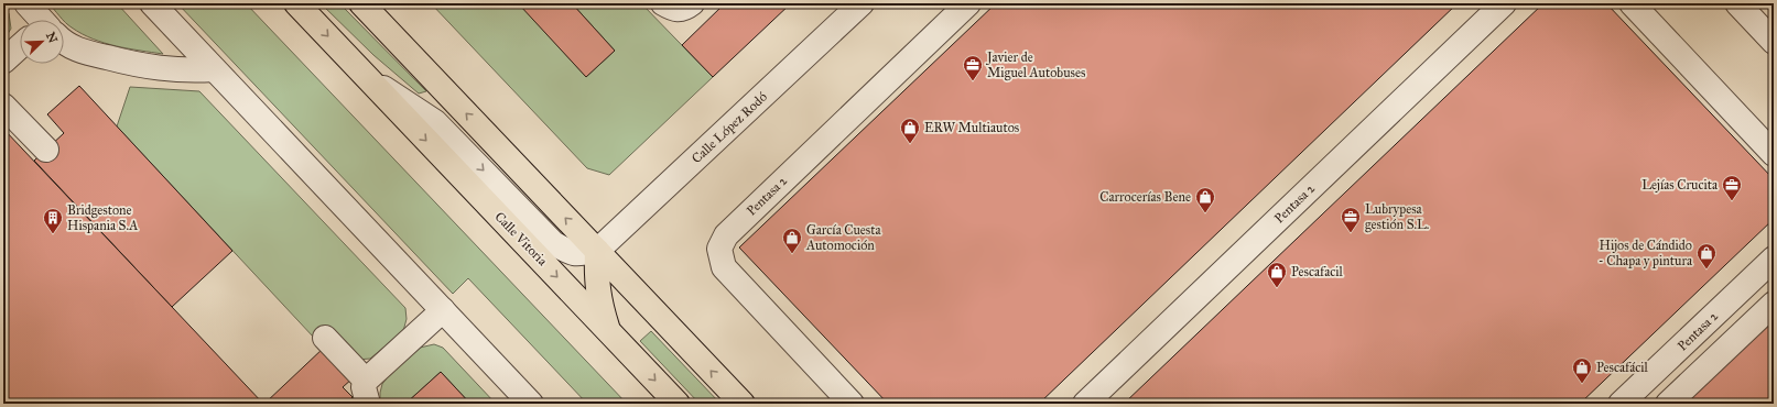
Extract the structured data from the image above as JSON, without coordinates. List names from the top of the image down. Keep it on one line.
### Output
{"streets":{"highway":["Calle Vitoria"],"street":["Calle López Rodó","Pentasa 2"]},"crossings":[["Calle López Rodó","Calle Vitoria"]],"places":{"office":["Javier de Miguel Autobuses","Lejías Crucita","Lubrypesa gestión S.L."],"shop":["ERW Multiautos","Carrocerías Bene","García Cuesta Automoción","Hijos de Cándido - Chapa y pintura","Pescafacil","Pescafácil"],"building":["Bridgestone Hispania S.A"]},"north":"top right"}
